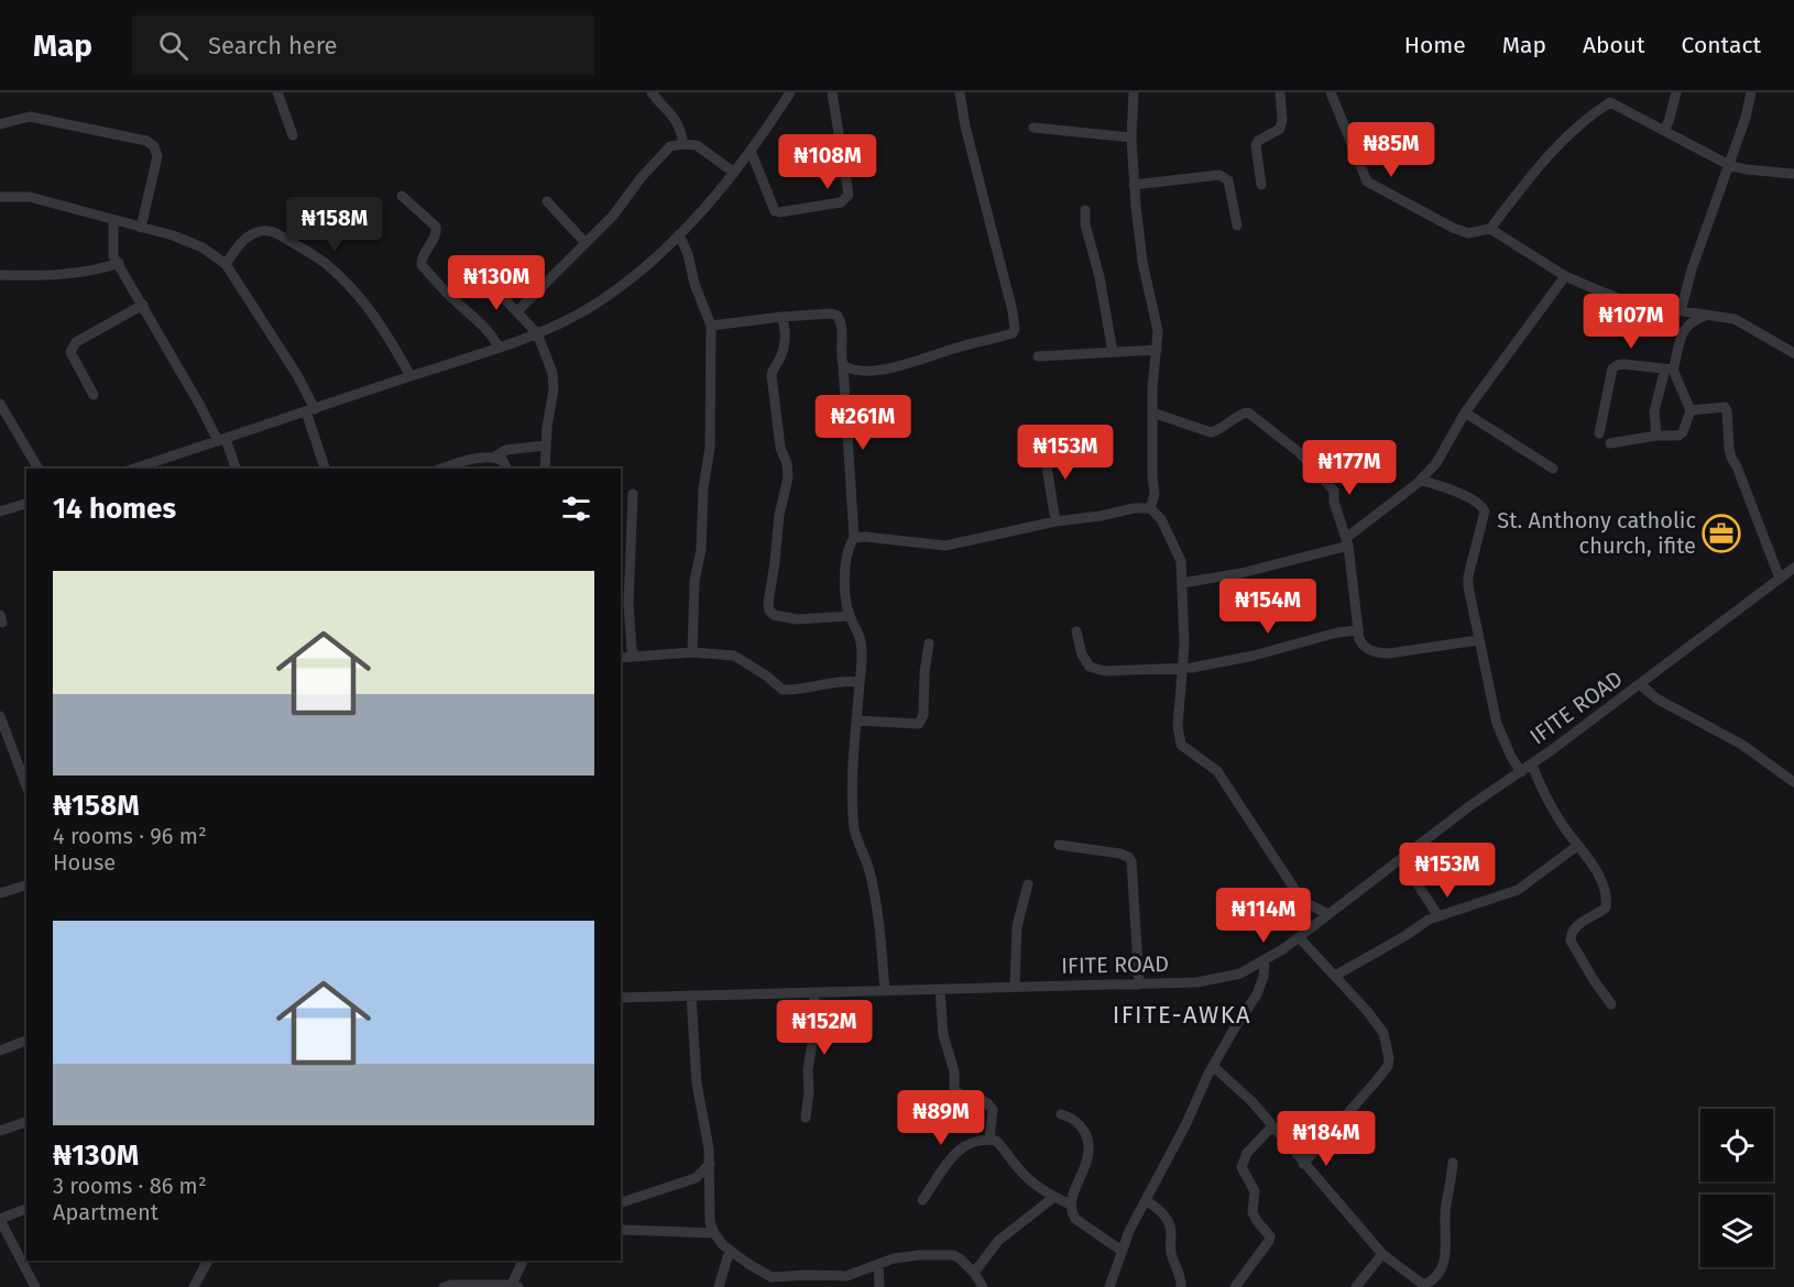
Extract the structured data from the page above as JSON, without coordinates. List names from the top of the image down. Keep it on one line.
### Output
{"streets":{"street":["IFITE ROAD"]},"districts":["IFITE-AWKA"],"places":{"office":["St. Anthony catholic church, ifite"]},"page":{"header":"Map","search":"Search here","nav":["Home","Map","About","Contact"],"price":["₦85M","₦108M","₦158M","₦130M","₦107M","₦261M","₦153M","₦177M","₦154M","₦153M","₦114M","₦152M","₦89M","₦184M"],"heading":"14 homes","list":[{"name":"₦158M","note":"4 rooms · 96 m² · House"},{"name":"₦130M","note":"3 rooms · 86 m² · Apartment"}]}}
